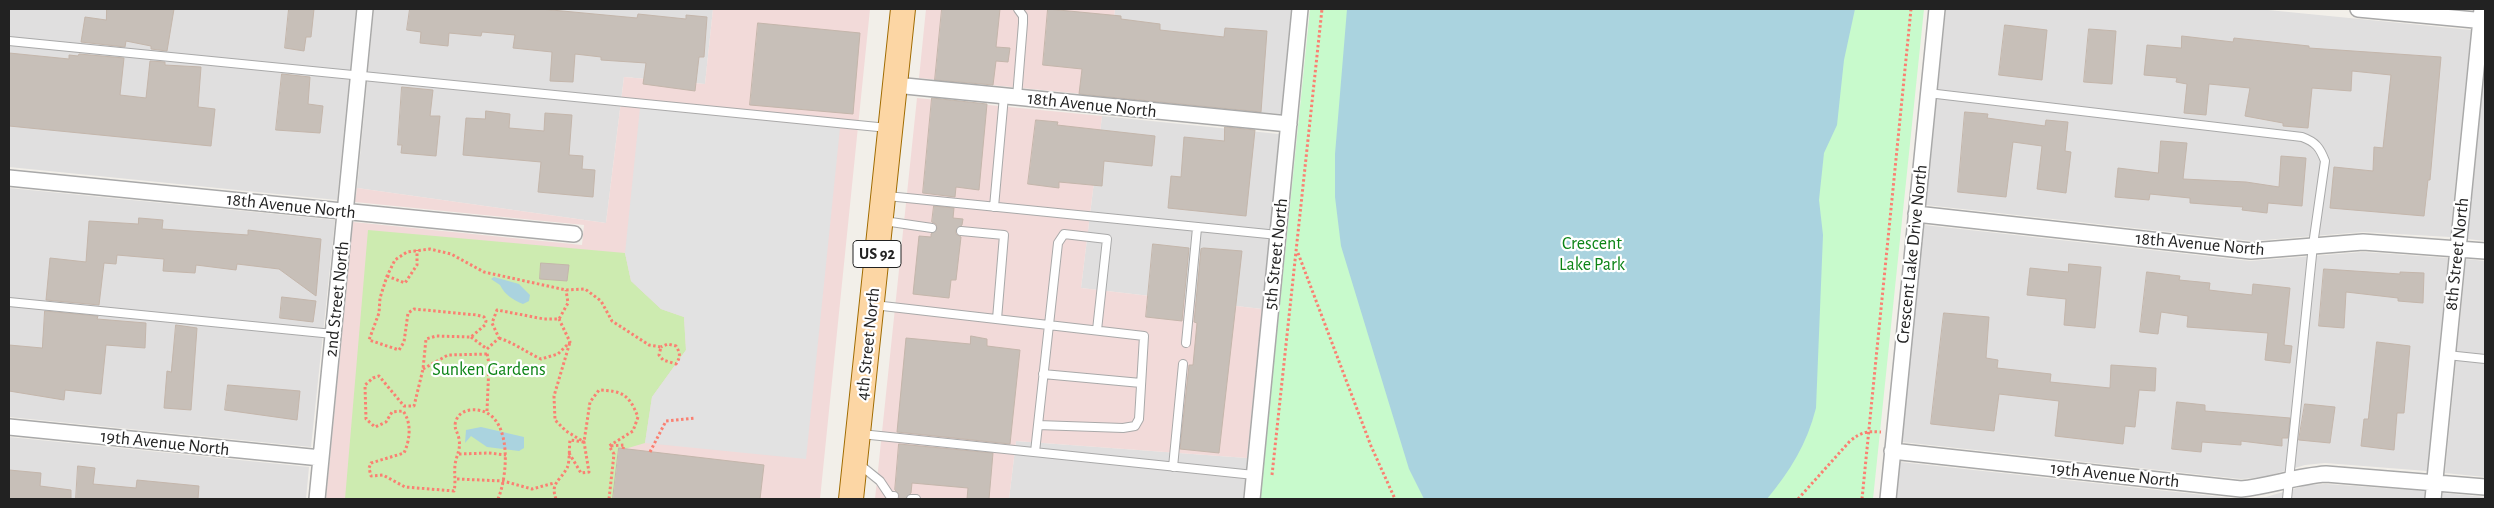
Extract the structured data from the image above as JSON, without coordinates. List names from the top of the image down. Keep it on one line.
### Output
{"streets":{"main road":["US 92","4th Street North"],"street":["18th Avenue North","5th Street North","Crescent Lake Drive North","8th Street North","2nd Street North","19th Avenue North"]},"crossings":[["18th Avenue North","5th Street North"],["18th Avenue North","Crescent Lake Drive North"],["18th Avenue North","8th Street North"],["18th Avenue North","2nd Street North"],["18th Avenue North","4th Street North"],["Crescent Lake Drive North","19th Avenue North"],["8th Street North","19th Avenue North"],["2nd Street North","19th Avenue North"]],"parks":["Crescent Lake Park","Sunken Gardens"]}
